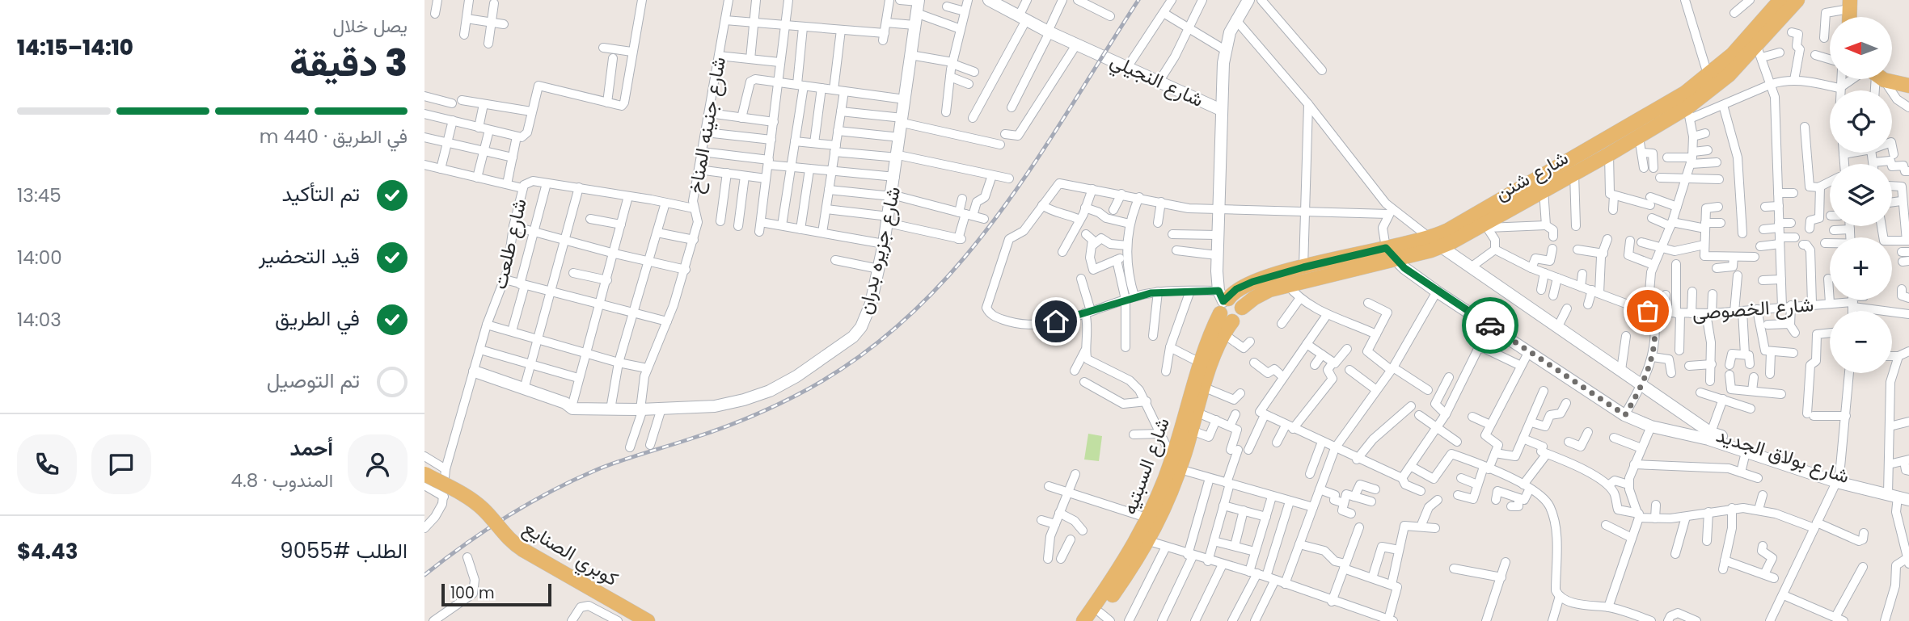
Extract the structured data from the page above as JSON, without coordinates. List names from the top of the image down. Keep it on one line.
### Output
{"streets":{"main road":["شارع شنن","شارع السبتيه","كوبري الصنايع"],"street":["شارع النجيلي","شارع جنينه المناخ","شارع طلعت","شارع جزيره بدران","شارع الخصوصى","شارع بولاق الجديد"]},"crossings":[["شارع النجيلي","شارع السبتيه"],["شارع جنينه المناخ","شارع طلعت"],["شارع جنينه المناخ","شارع جزيره بدران"],["شارع شنن","شارع بولاق الجديد"],["شارع شنن","شارع السبتيه"],["شارع طلعت","شارع جزيره بدران"]],"scale_bar":"100 m","north":"left","page":{"heading":["3 دقيقة","يصل خلال","14:10–14:15"],"panel":["أحمد","المندوب · 4.8","الطلب #9055","$4.43"],"map_buttons":["+","−"],"bar":"في الطريق · 440 m","list":[["تم التأكيد","13:45"],["قيد التحضير","14:00"],["في الطريق","14:03"],"تم التوصيل"],"scale":"100 m"}}
